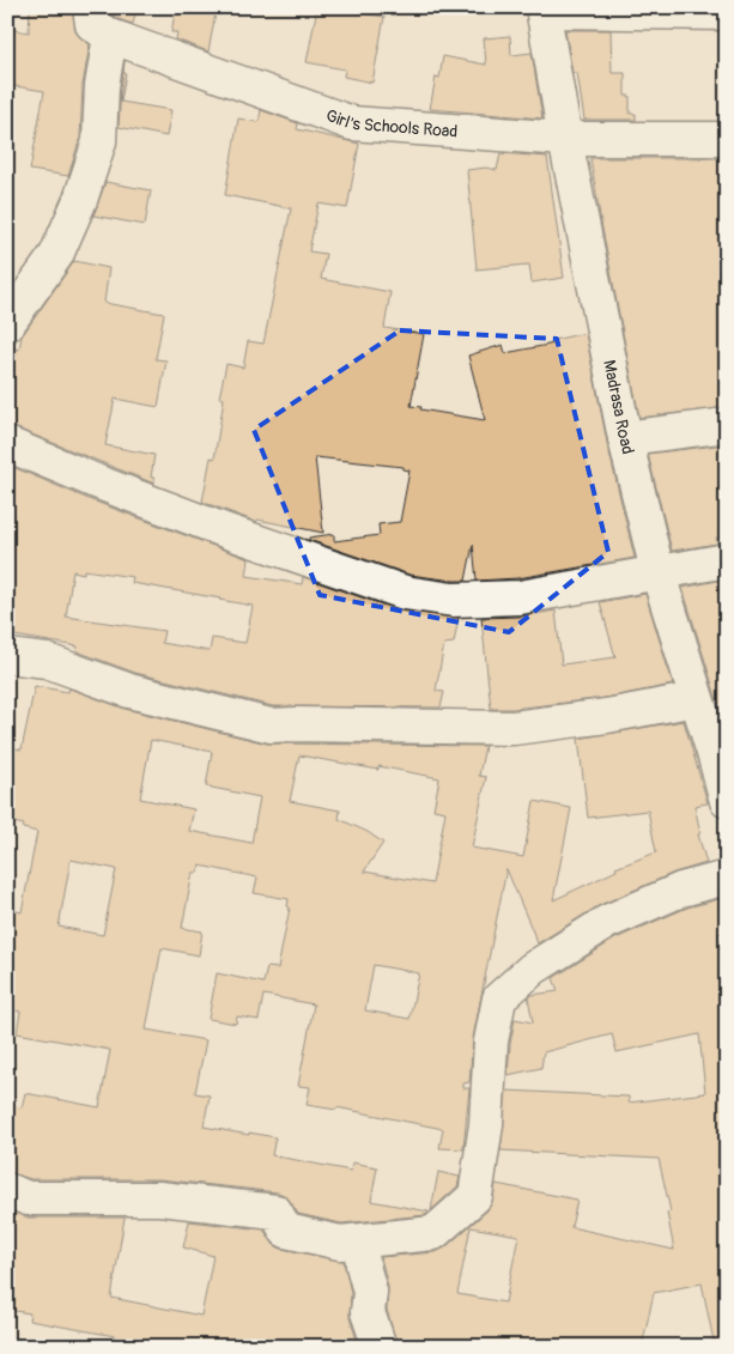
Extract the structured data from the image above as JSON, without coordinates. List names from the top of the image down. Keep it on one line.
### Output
{"streets":{"street":["Girl's Schools Road","Madrasa Road"]},"crossings":[["Girl's Schools Road","Madrasa Road"]]}
